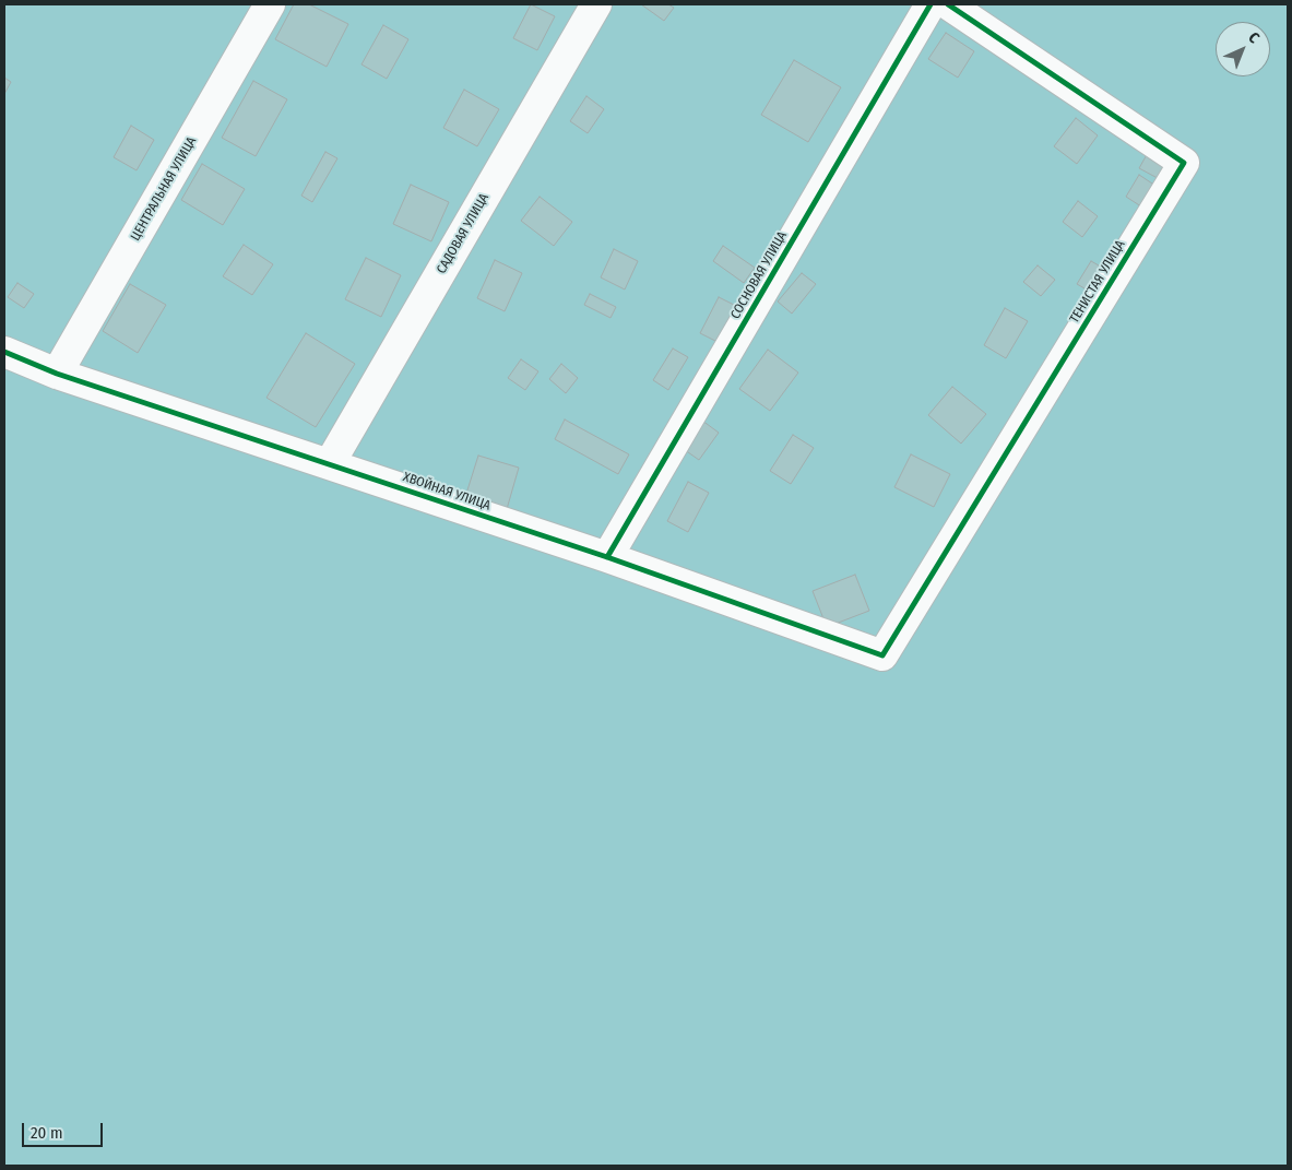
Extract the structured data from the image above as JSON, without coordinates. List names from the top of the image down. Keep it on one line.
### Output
{"streets":{"street":["ЦЕНТРАЛЬНАЯ УЛИЦА","САДОВАЯ УЛИЦА","СОСНОВАЯ УЛИЦА","ТЕНИСТАЯ УЛИЦА","ХВОЙНАЯ УЛИЦА"]},"crossings":[["ЦЕНТРАЛЬНАЯ УЛИЦА","ХВОЙНАЯ УЛИЦА"],["САДОВАЯ УЛИЦА","ХВОЙНАЯ УЛИЦА"],["СОСНОВАЯ УЛИЦА","ХВОЙНАЯ УЛИЦА"],["ТЕНИСТАЯ УЛИЦА","ХВОЙНАЯ УЛИЦА"]],"scale_bar":"20 m","north":"top right"}
